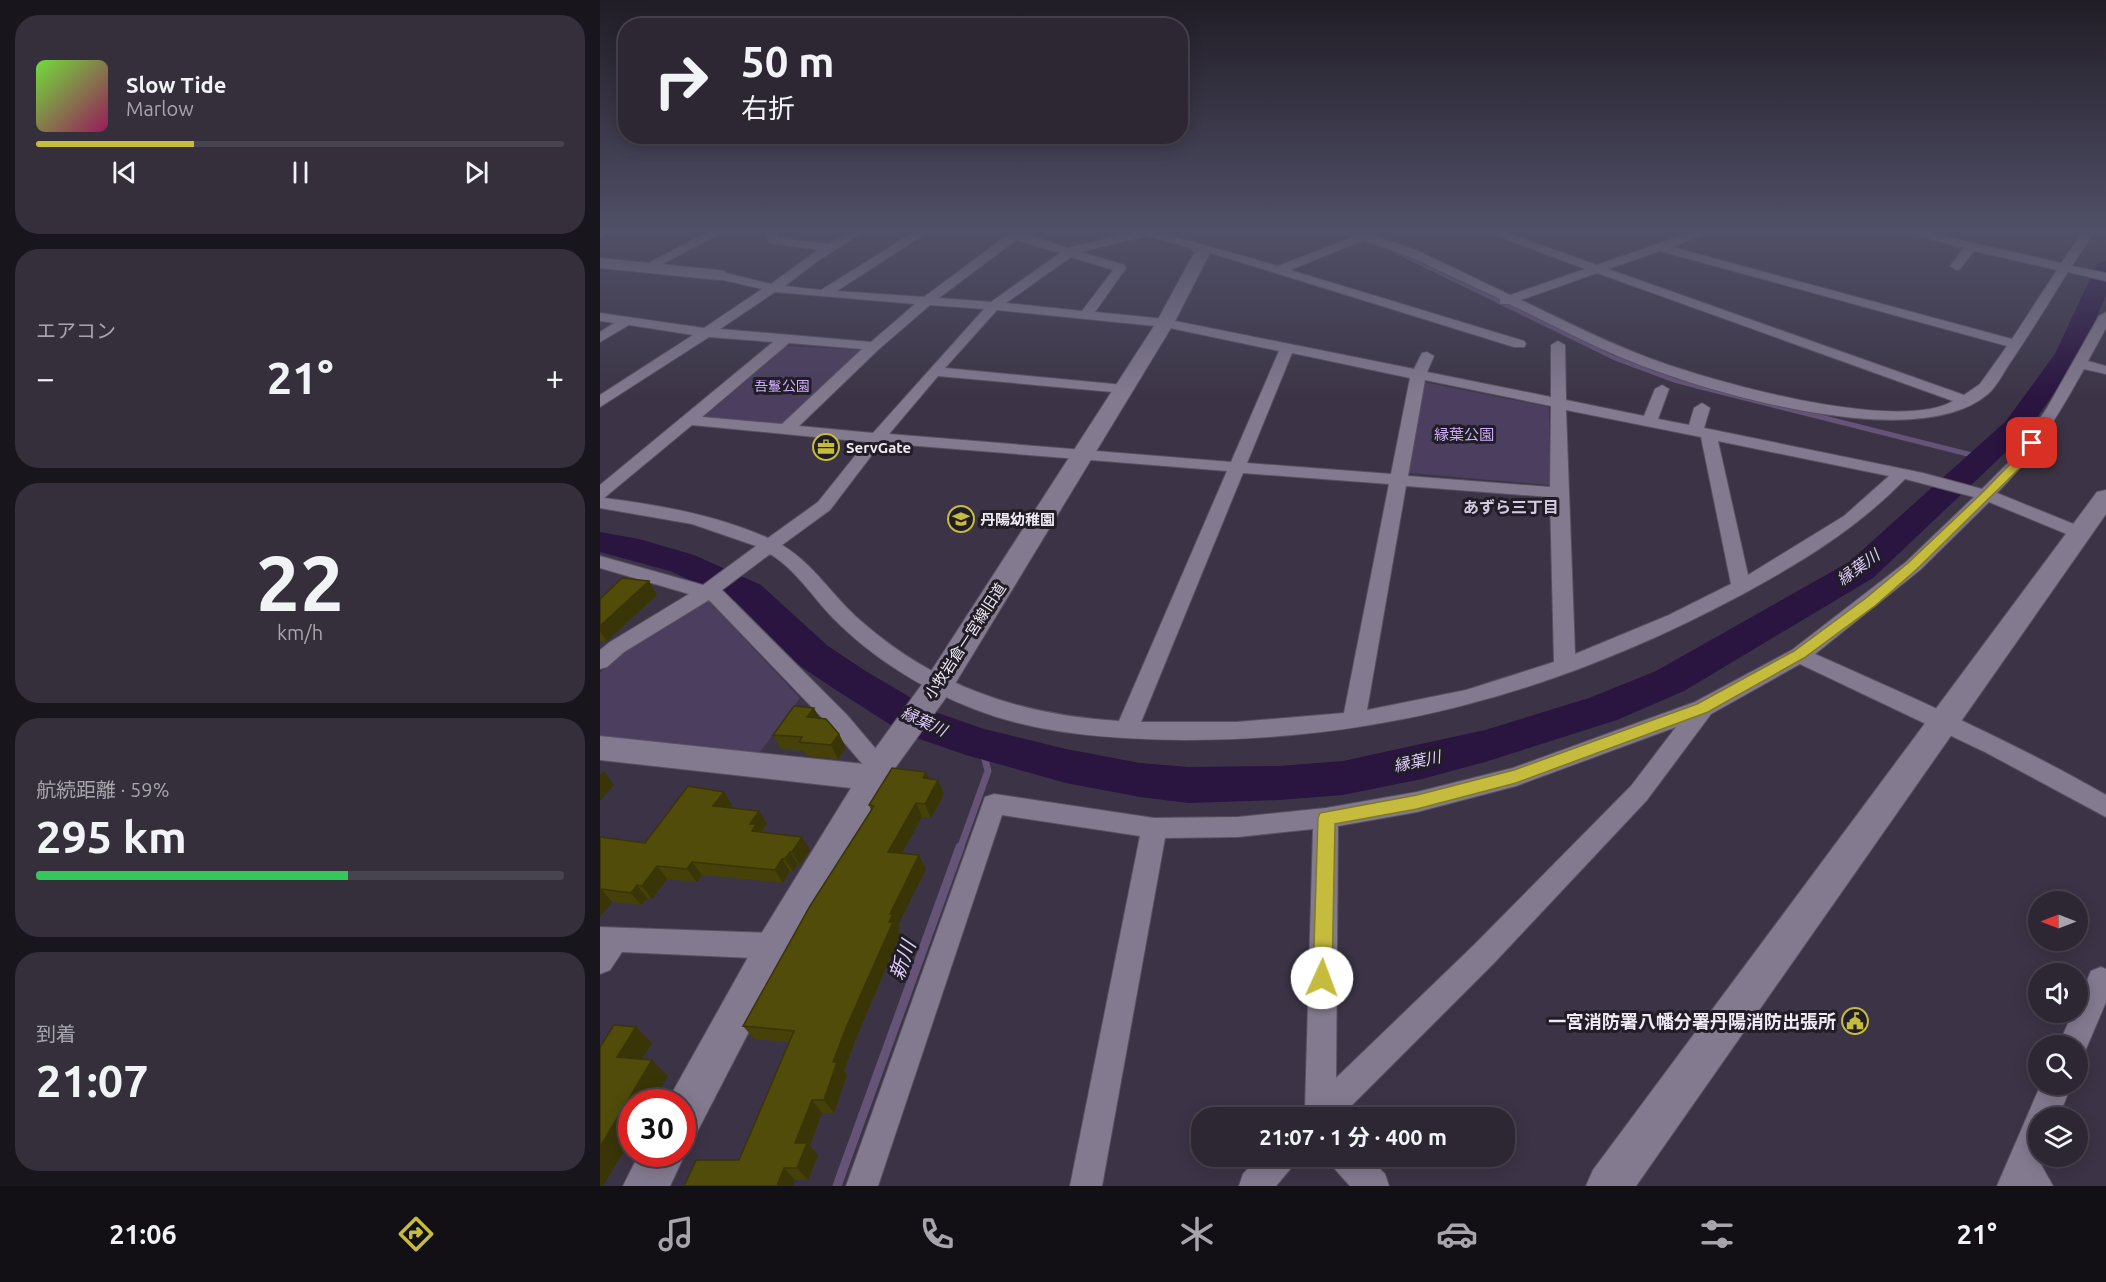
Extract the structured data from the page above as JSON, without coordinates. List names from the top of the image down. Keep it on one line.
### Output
{"streets":{"street":["小牧岩倉一宮線旧道"]},"districts":["あずら三丁目"],"water":["縁葉川","新川"],"parks":["吾鬘公園","縁葉公園"],"places":{"office":["ServGate"],"school or university":["丹陽幼稚園"],"public building":["一宮消防署八幡分署丹陽消防出張所"]},"north":"left","page":{"turn":["50 m","右折"],"song":["Slow Tide","Marlow"],"tile":["エアコン",["22","km/h"],["航続距離 · 59%","295 km"],["到着","21:07"]],"heat":["−","21°","+"],"limit":"30","trip":"21:07 · 1 分 · 400 m","tabs":["21:06","21°"]}}
